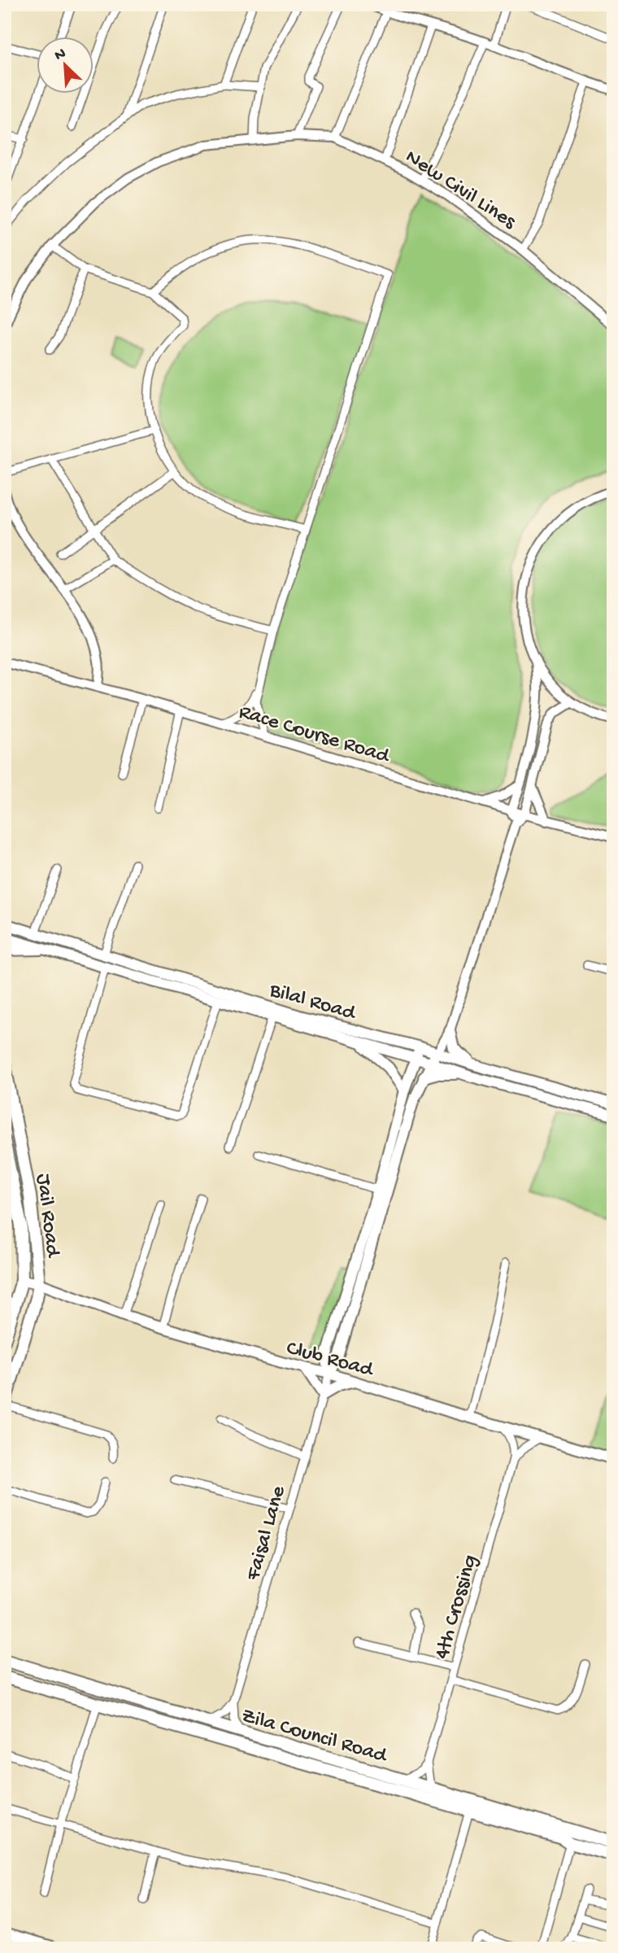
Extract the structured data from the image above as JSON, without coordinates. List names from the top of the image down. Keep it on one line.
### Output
{"streets":{"main road":["Bilal Road","Jail Road","Club Road","Faisal Lane","Zila Council Road"],"street":["New Civil Lines","Race Course Road","4th Crossing"]},"crossings":[["Bilal Road","Faisal Lane"],["Jail Road","Club Road"],["Club Road","Faisal Lane"],["Faisal Lane","Zila Council Road"]],"north":"top left"}
